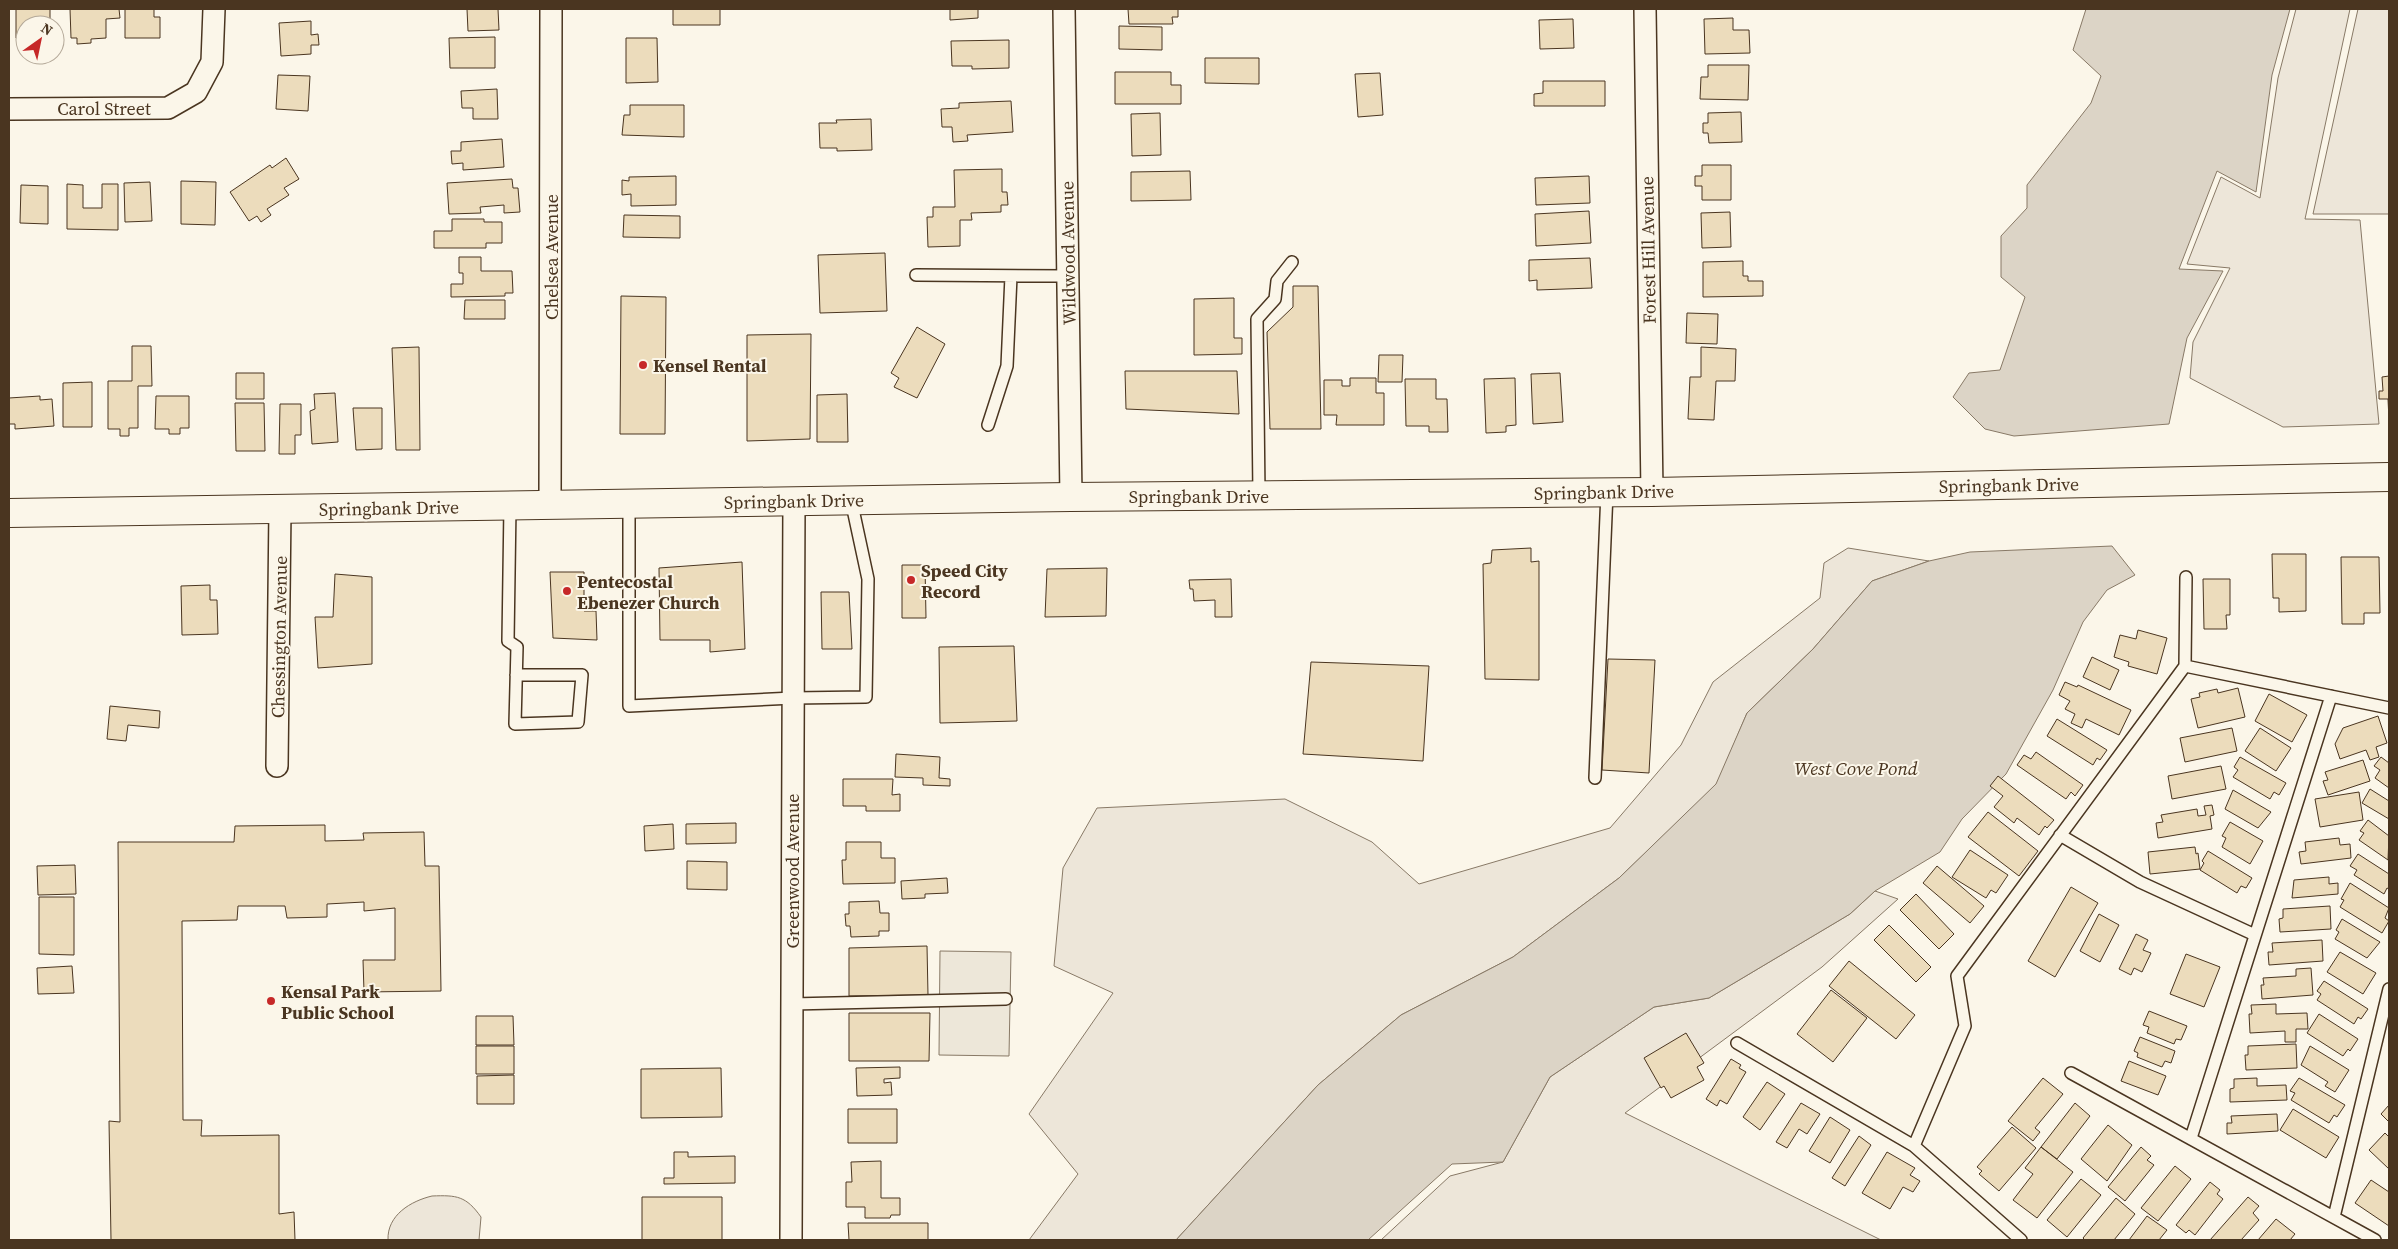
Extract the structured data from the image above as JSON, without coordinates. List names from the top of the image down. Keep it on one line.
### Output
{"streets":{"main road":["Springbank Drive"],"street":["Carol Street","Forest Hill Avenue","Wildwood Avenue","Chelsea Avenue","Chessington Avenue","Greenwood Avenue"]},"crossings":[["Forest Hill Avenue","Springbank Drive"],["Wildwood Avenue","Springbank Drive"],["Chelsea Avenue","Springbank Drive"],["Springbank Drive","Chessington Avenue"],["Springbank Drive","Greenwood Avenue"]],"water":["West Cove Pond"],"places":["Kensel Rental","Speed City Record","Pentecostal Ebenezer Church","Kensal Park Public School"],"north":"top right"}
